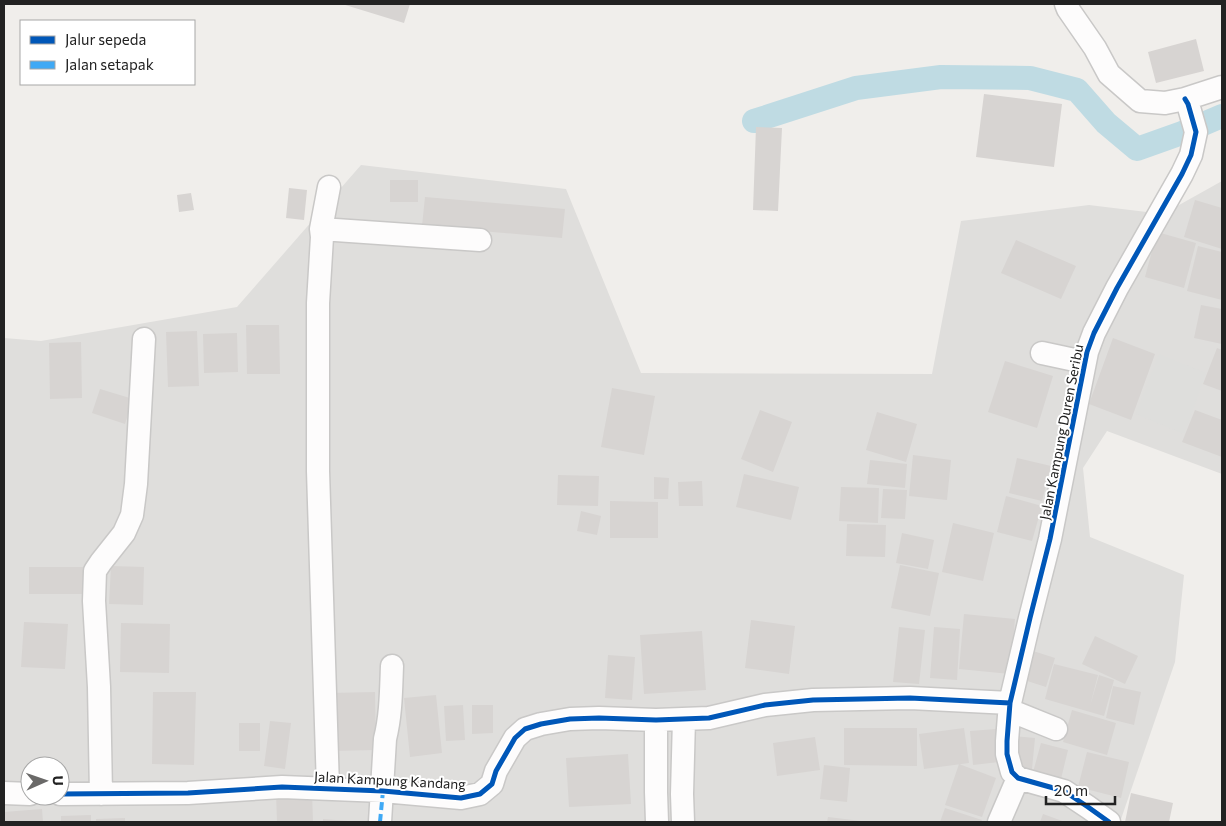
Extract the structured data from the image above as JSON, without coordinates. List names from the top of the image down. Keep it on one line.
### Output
{"streets":{"street":["Jalan Kampung Duren Seribu","Jalan Kampung Kandang"]},"crossings":[["Jalan Kampung Duren Seribu","Jalan Kampung Kandang"]],"legend":["Jalur sepeda","Jalan setapak"],"scale_bar":"20 m","north":"right"}
